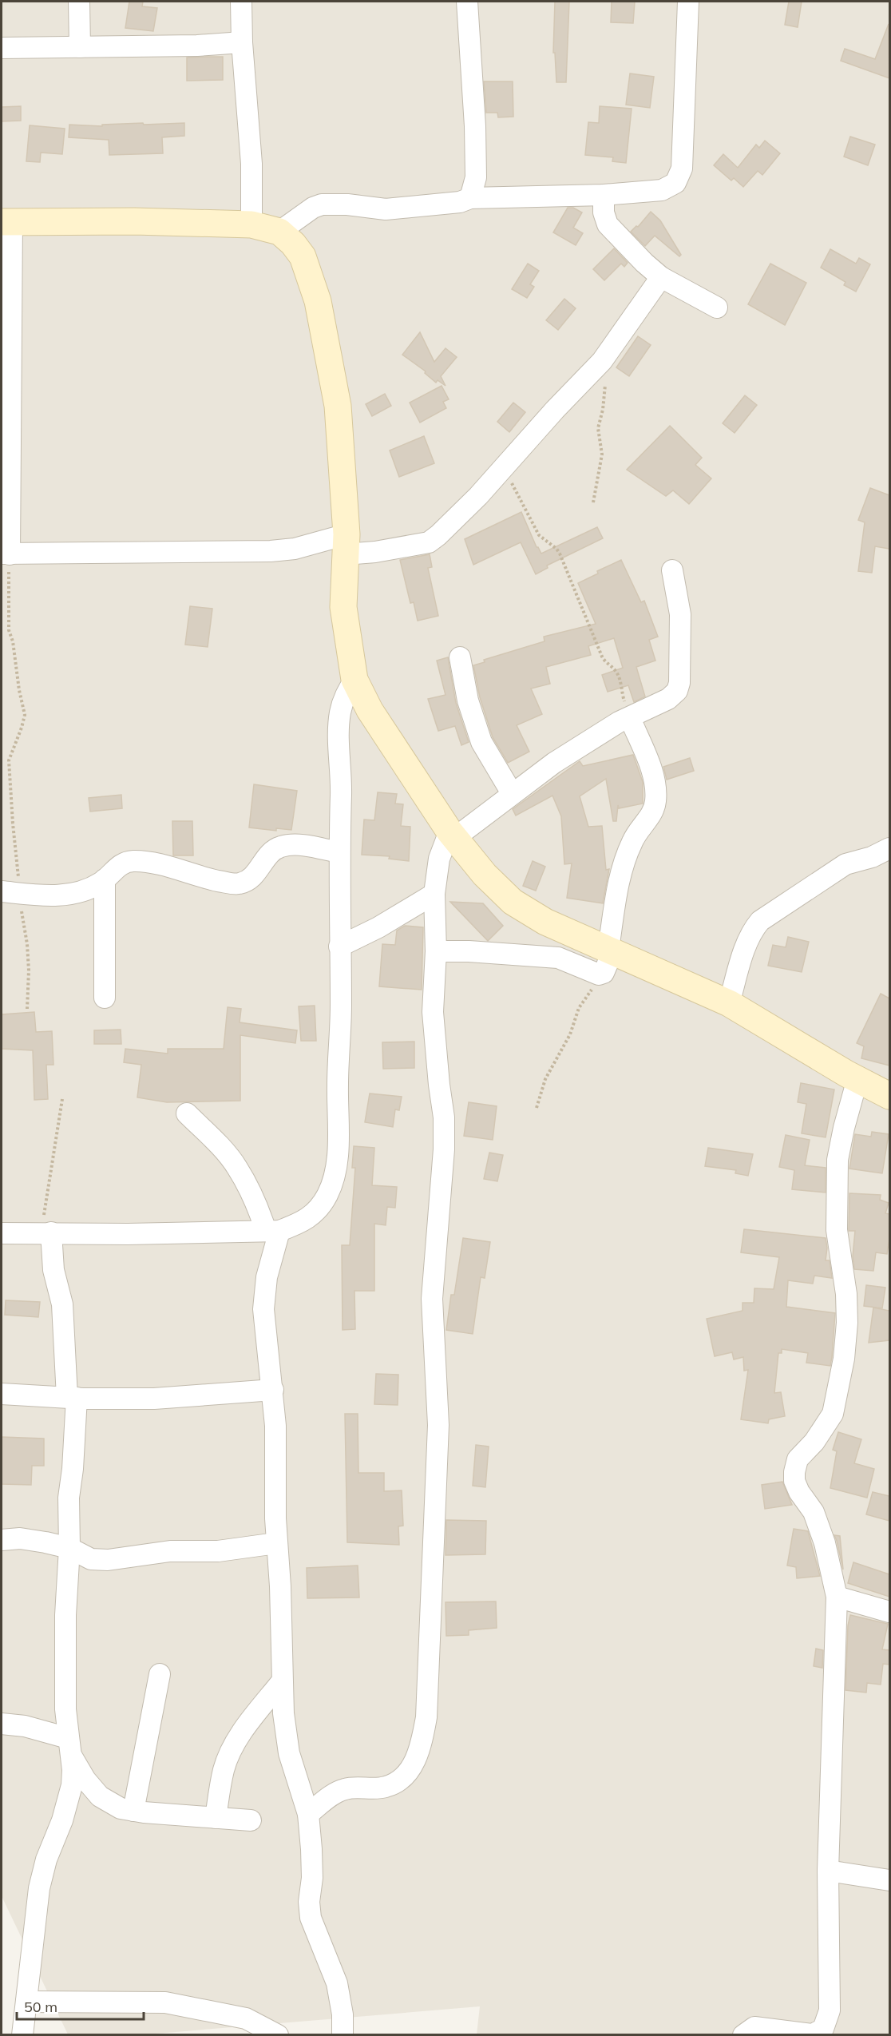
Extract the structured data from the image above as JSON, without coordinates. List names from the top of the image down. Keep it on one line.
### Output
{"scale_bar":"50 m"}
